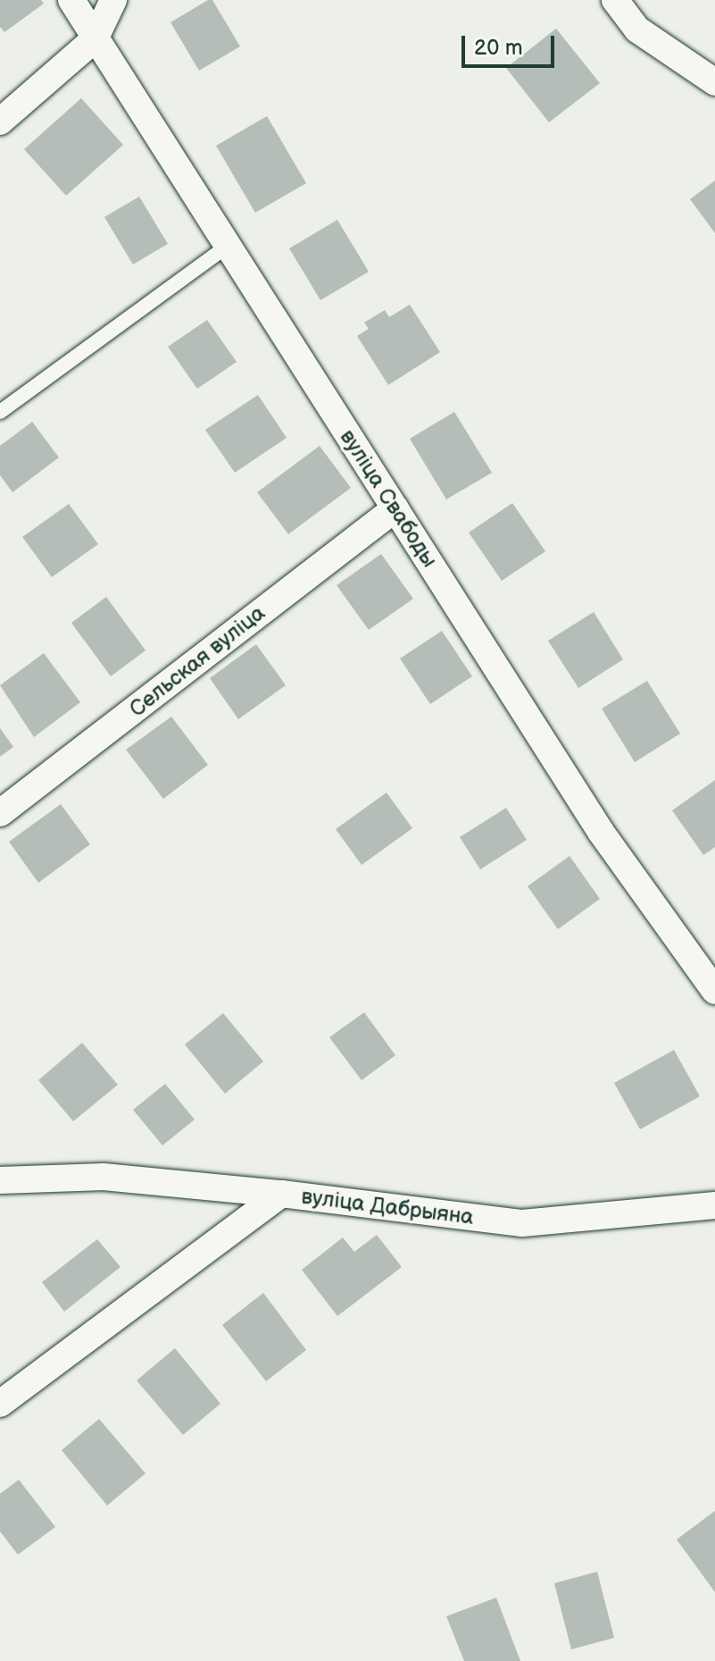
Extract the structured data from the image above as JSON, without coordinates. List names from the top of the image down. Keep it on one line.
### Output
{"streets":{"street":["вуліца Свабоды","Сельская вуліца","вуліца Дабрыяна"]},"crossings":[["вуліца Свабоды","Сельская вуліца"]],"scale_bar":"20 m"}
